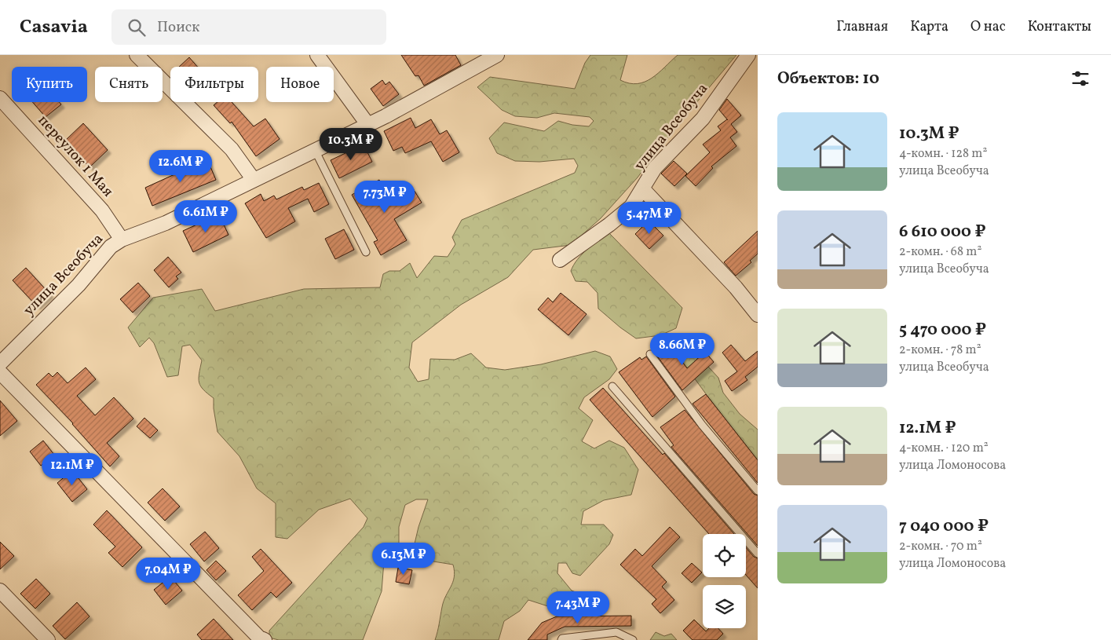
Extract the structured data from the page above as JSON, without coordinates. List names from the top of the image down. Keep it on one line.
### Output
{"streets":{"street":["улица Всеобуча","переулок 1 Мая"]},"crossings":[["улица Всеобуча","переулок 1 Мая"]],"page":{"header":"Casavia","search":"Поиск","nav":["Главная","Карта","О нас","Контакты"],"heading":"Объектов: 10","chip":["Купить","Снять","Фильтры","Новое"],"list":[{"name":"10.3M ₽","note":"4-комн. · 128 m² · улица Всеобуча"},{"name":"6 610 000 ₽","note":"2-комн. · 68 m² · улица Всеобуча"},{"name":"5 470 000 ₽","note":"2-комн. · 78 m² · улица Всеобуча"},{"name":"12.1M ₽","note":"4-комн. · 120 m² · улица Ломоносова"},{"name":"7 040 000 ₽","note":"2-комн. · 70 m² · улица Ломоносова"}],"price":["10.3M ₽","12.6M ₽","7.73M ₽","6.61M ₽","5.47M ₽","8.66M ₽","12.1M ₽","6.13M ₽","7.04M ₽","7.43M ₽"]}}
